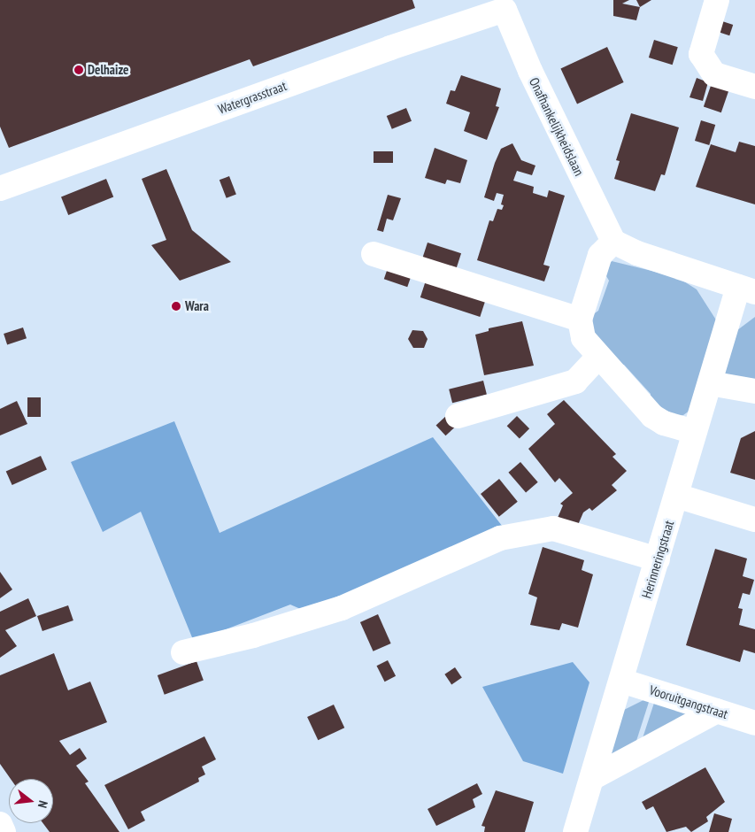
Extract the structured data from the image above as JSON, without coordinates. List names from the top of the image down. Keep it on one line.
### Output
{"streets":{"street":["Watergrasstraat","Onafhankelijkheidslaan","Herinneringstraat","Vooruitgangstraat"]},"crossings":[["Watergrasstraat","Onafhankelijkheidslaan"],["Herinneringstraat","Vooruitgangstraat"]],"places":["Delhaize","Wara"],"north":"right"}
